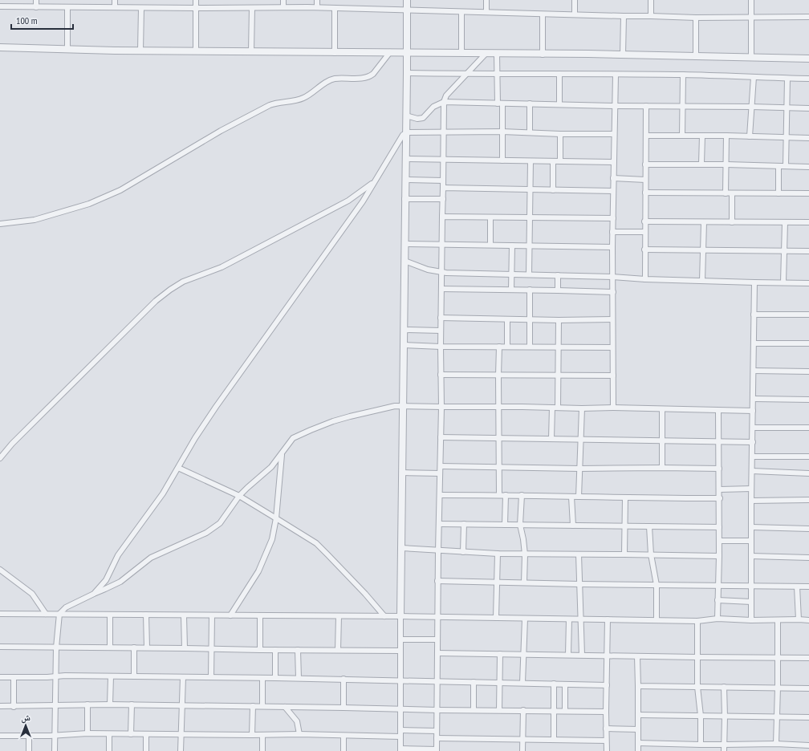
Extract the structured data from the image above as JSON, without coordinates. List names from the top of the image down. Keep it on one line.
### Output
{"scale_bar":"100 m","north":"top"}
